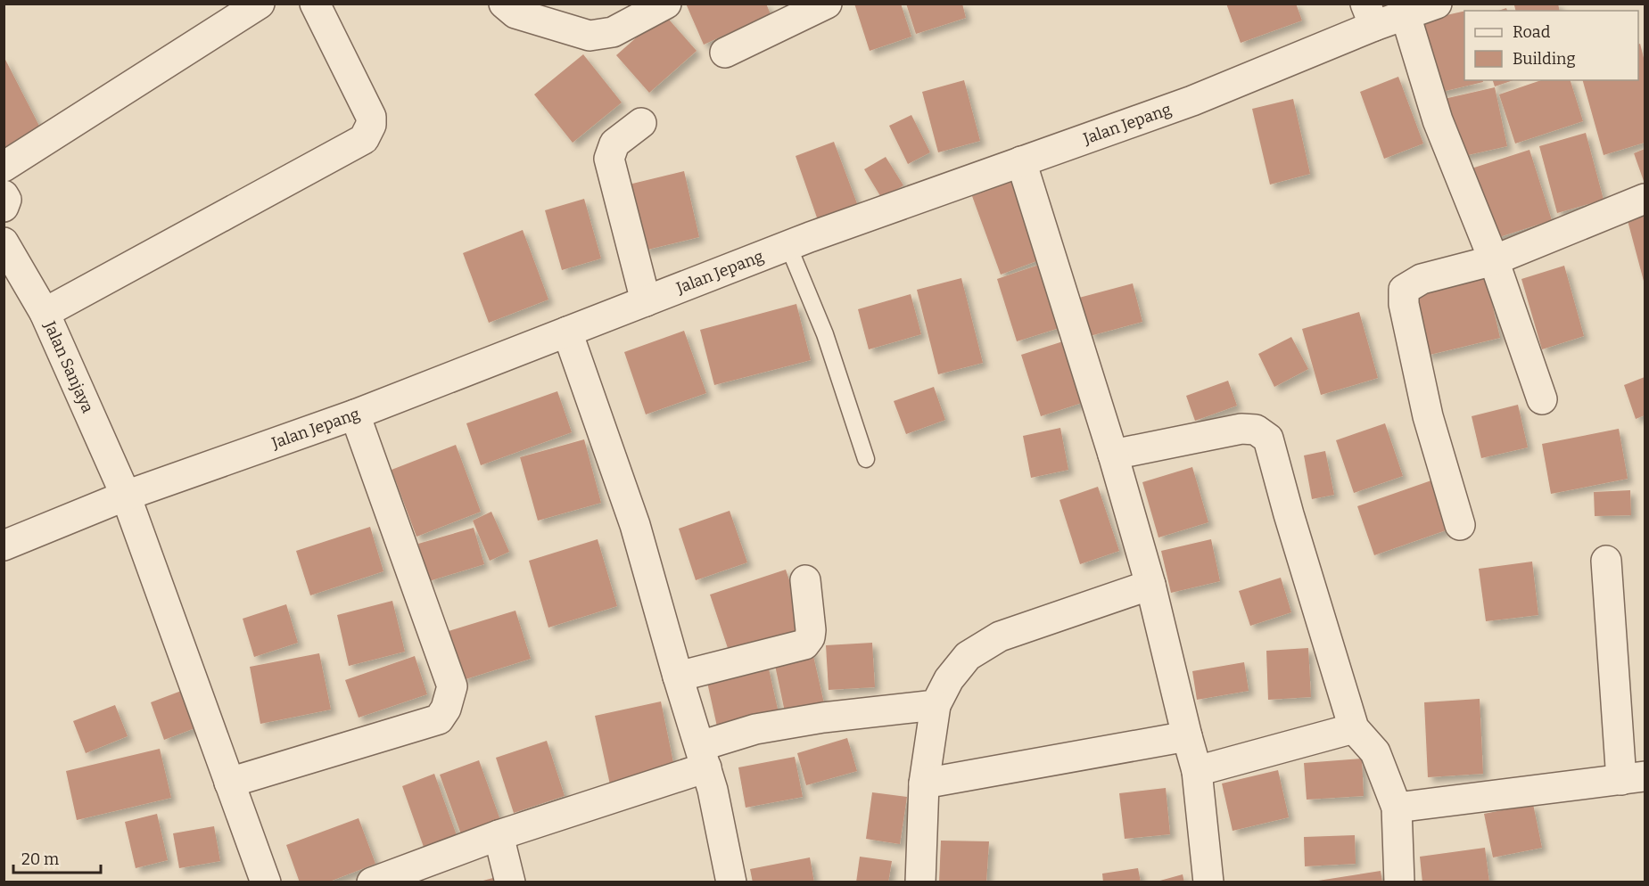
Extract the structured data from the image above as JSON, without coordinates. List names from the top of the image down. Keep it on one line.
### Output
{"streets":{"street":["Jalan Jepang","Jalan Sanjaya"]},"crossings":[["Jalan Jepang","Jalan Sanjaya"]],"legend":["Road","Building"],"scale_bar":"20 m"}
